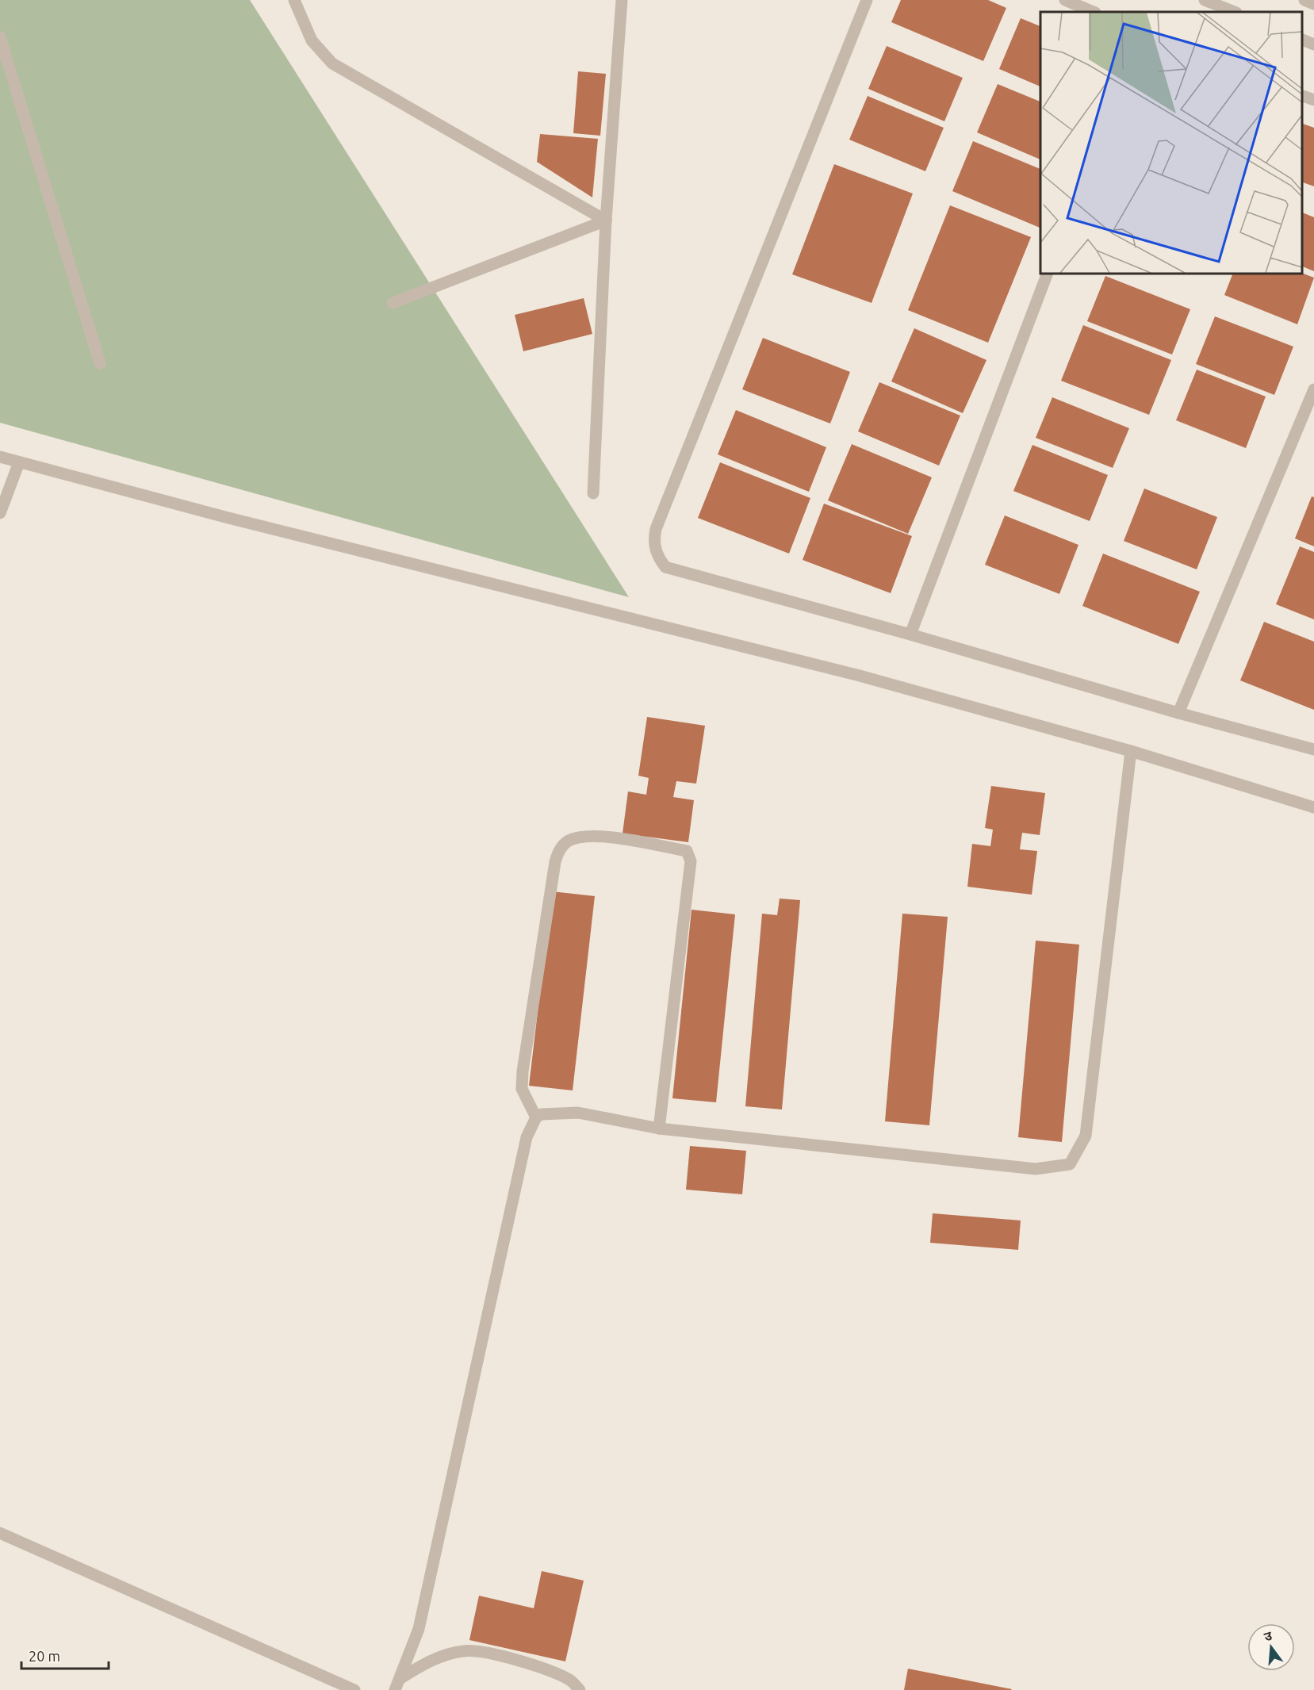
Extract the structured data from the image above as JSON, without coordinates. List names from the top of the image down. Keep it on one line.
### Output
{"scale_bar":"20 m","north":"top"}
